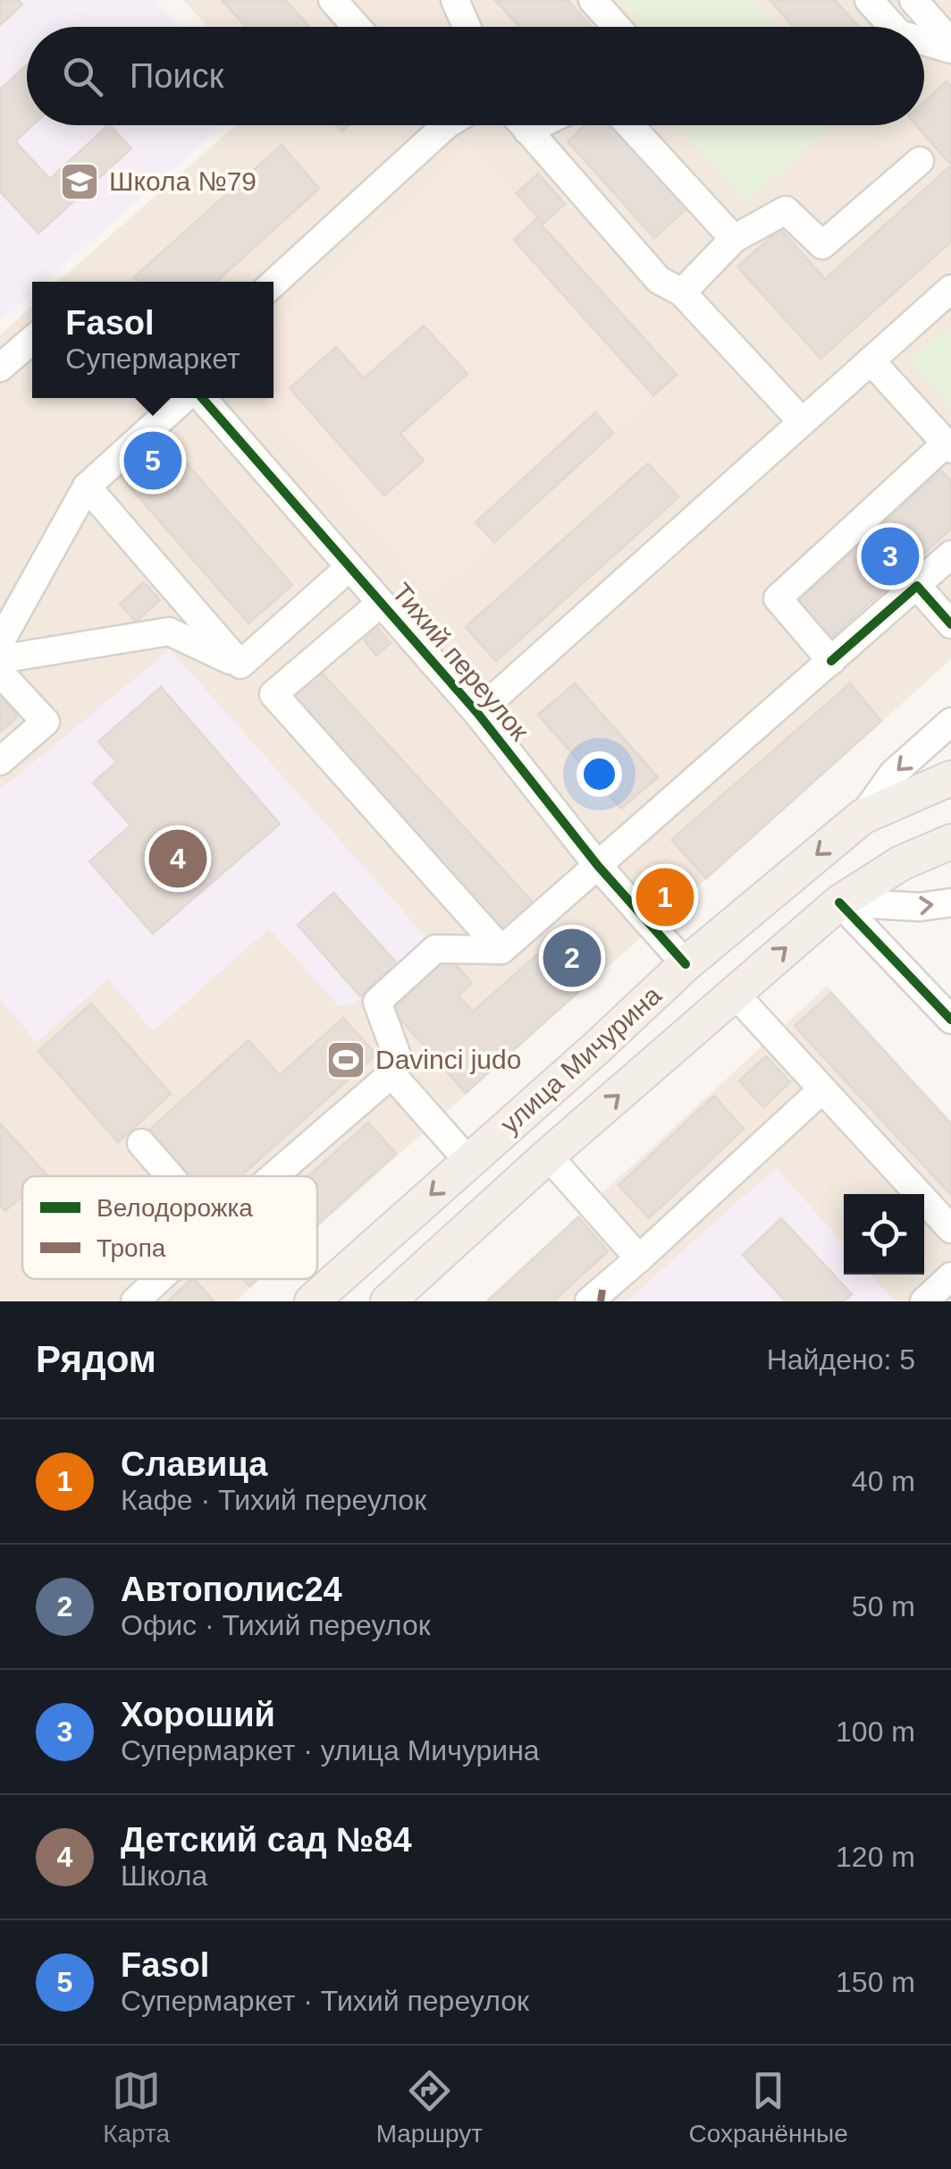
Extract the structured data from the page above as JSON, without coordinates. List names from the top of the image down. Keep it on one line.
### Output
{"streets":{"main road":["улица Мичурина"],"street":["Тихий переулок"]},"crossings":[["Тихий переулок","улица Мичурина"]],"places":{"school or university":["Школа №79"],"sports":["Davinci judo"]},"legend":["Велодорожка","Тропа"],"page":{"search":"Поиск","popup":["Fasol","Супермаркет"],"pins":["5","3","4","1","2"],"heading":["Рядом","Найдено: 5"],"list":[{"mark":"1","name":"Славица","note":"Кафе · Тихий переулок","value":"40 m"},{"mark":"2","name":"Автополис24","note":"Офис · Тихий переулок","value":"50 m"},{"mark":"3","name":"Хороший","note":"Супермаркет · улица Мичурина","value":"100 m"},{"mark":"4","name":"Детский сад №84","note":"Школа","value":"120 m"},{"mark":"5","name":"Fasol","note":"Супермаркет · Тихий переулок","value":"150 m"}],"nav":["Карта","Маршрут","Сохранённые"]}}
